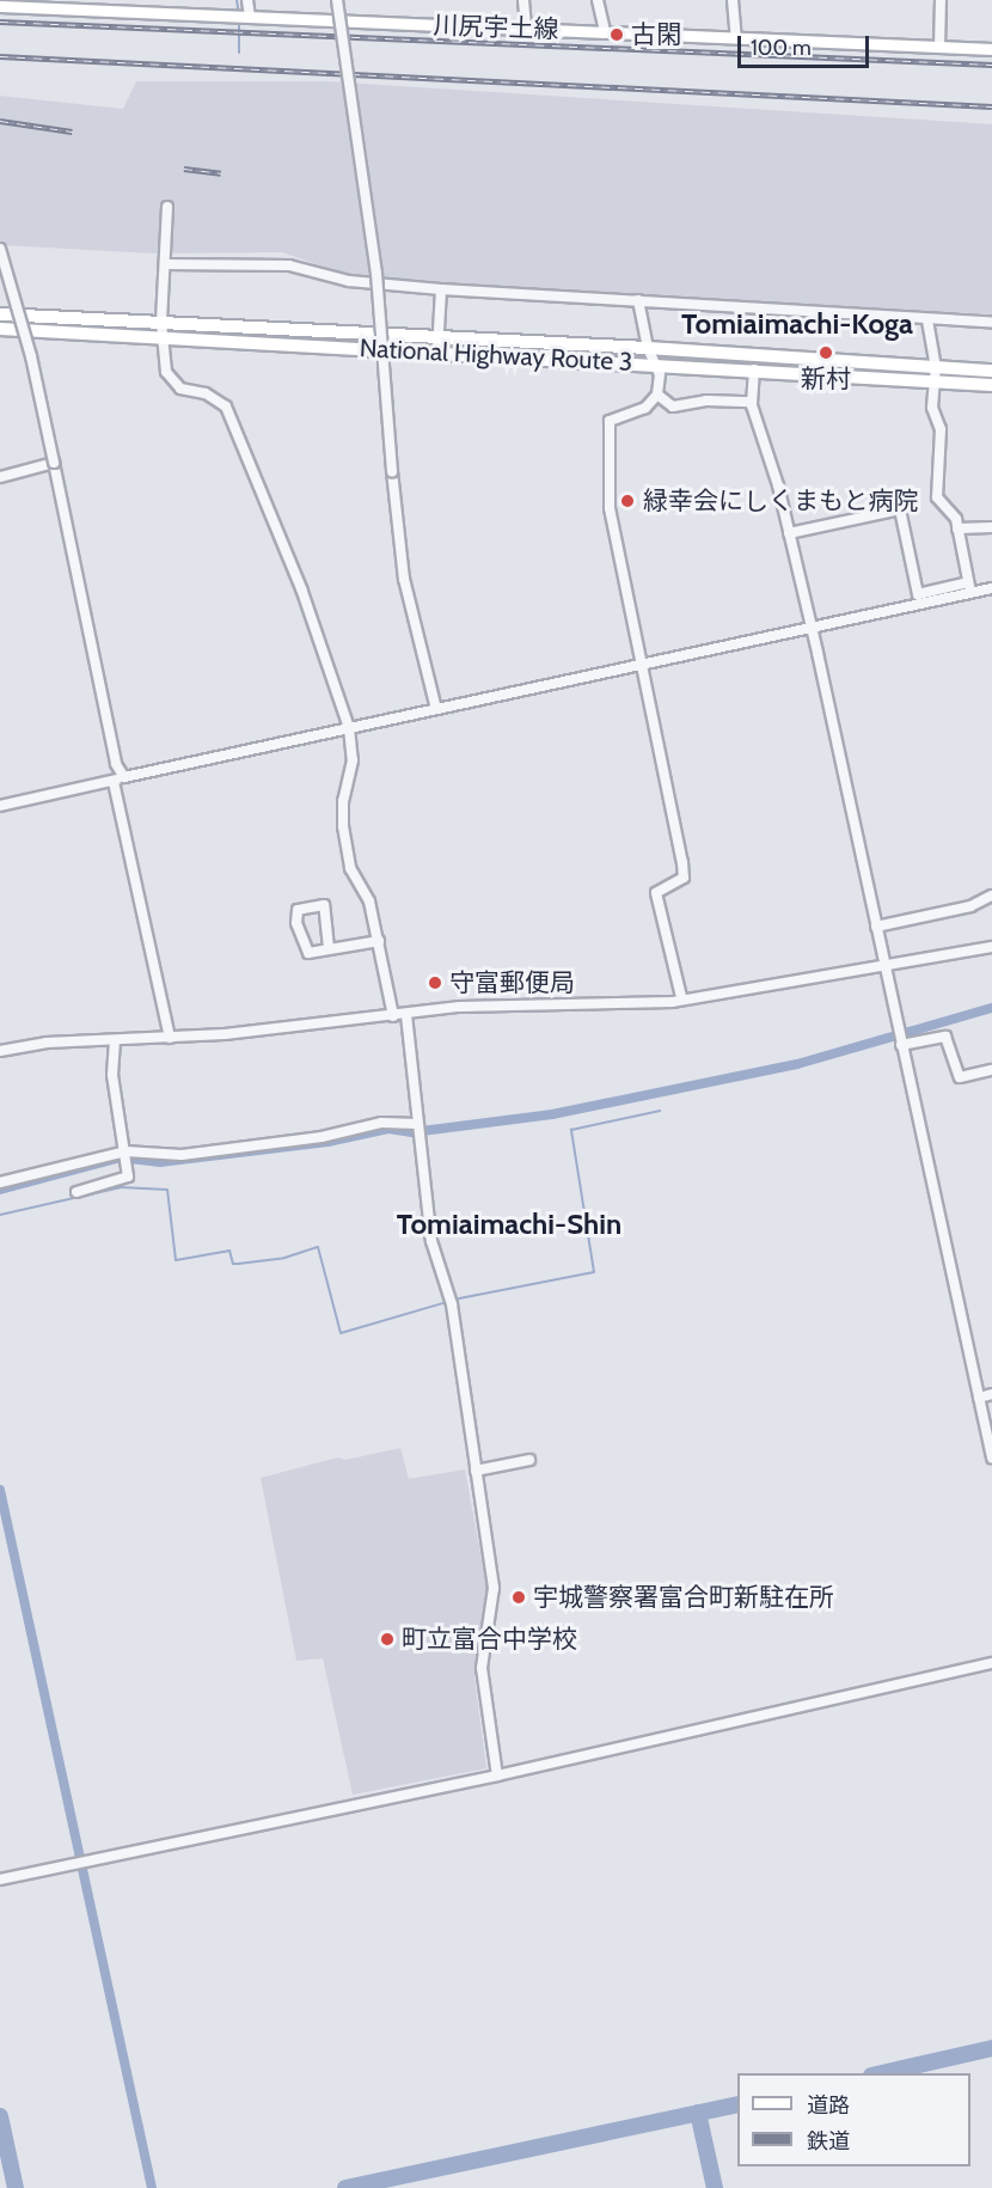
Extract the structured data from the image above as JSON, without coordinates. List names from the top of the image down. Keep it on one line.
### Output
{"streets":{"highway":["National Highway Route 3"],"main road":["川尻宇土線"]},"districts":["Tomiaimachi-Koga","Tomiaimachi-Shin"],"places":["古閑","新村","緑幸会にしくまもと病院","守富郵便局","宇城警察署富合町新駐在所","町立富合中学校"],"legend":["道路","鉄道"],"scale_bar":"100 m"}
